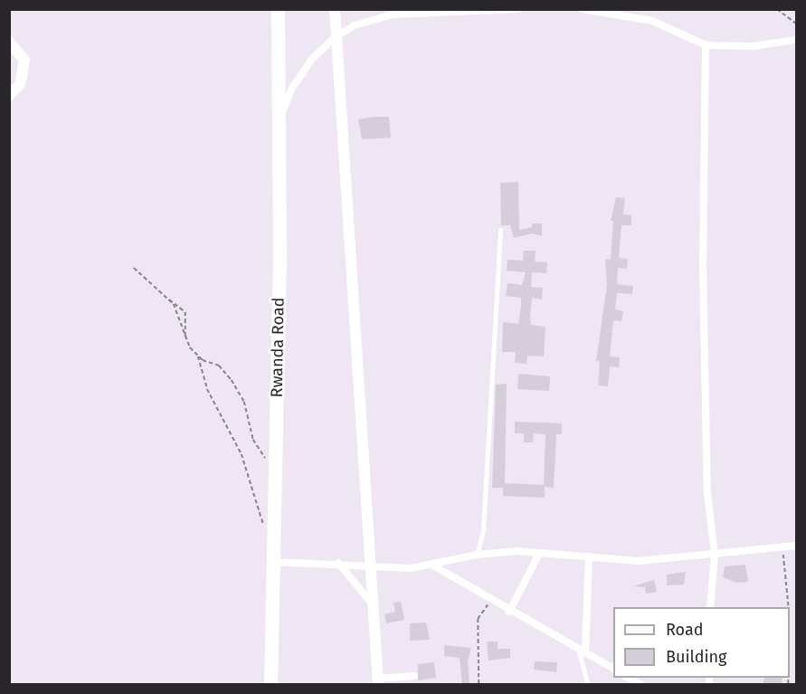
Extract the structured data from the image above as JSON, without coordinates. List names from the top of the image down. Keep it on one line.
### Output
{"streets":{"highway":["Rwanda Road"]},"legend":["Road","Building"]}
